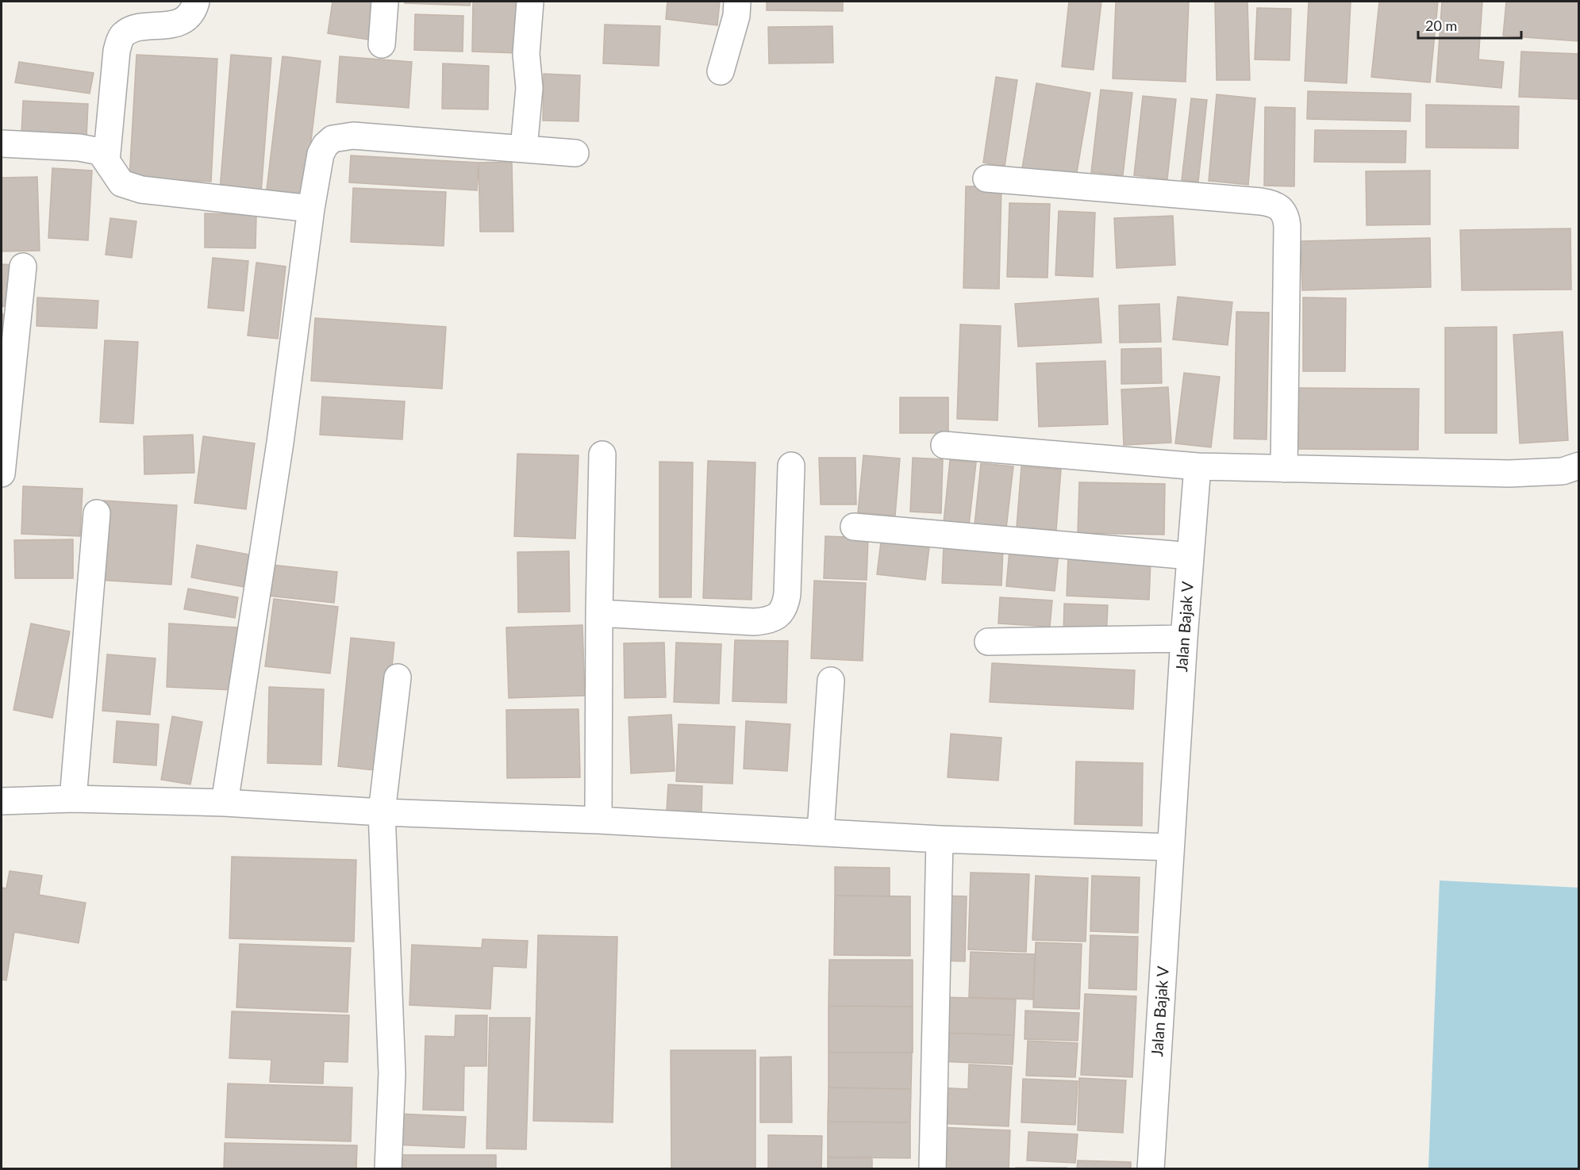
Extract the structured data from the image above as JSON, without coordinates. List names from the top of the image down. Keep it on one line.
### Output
{"streets":{"street":["Jalan Bajak V"]},"scale_bar":"20 m"}
